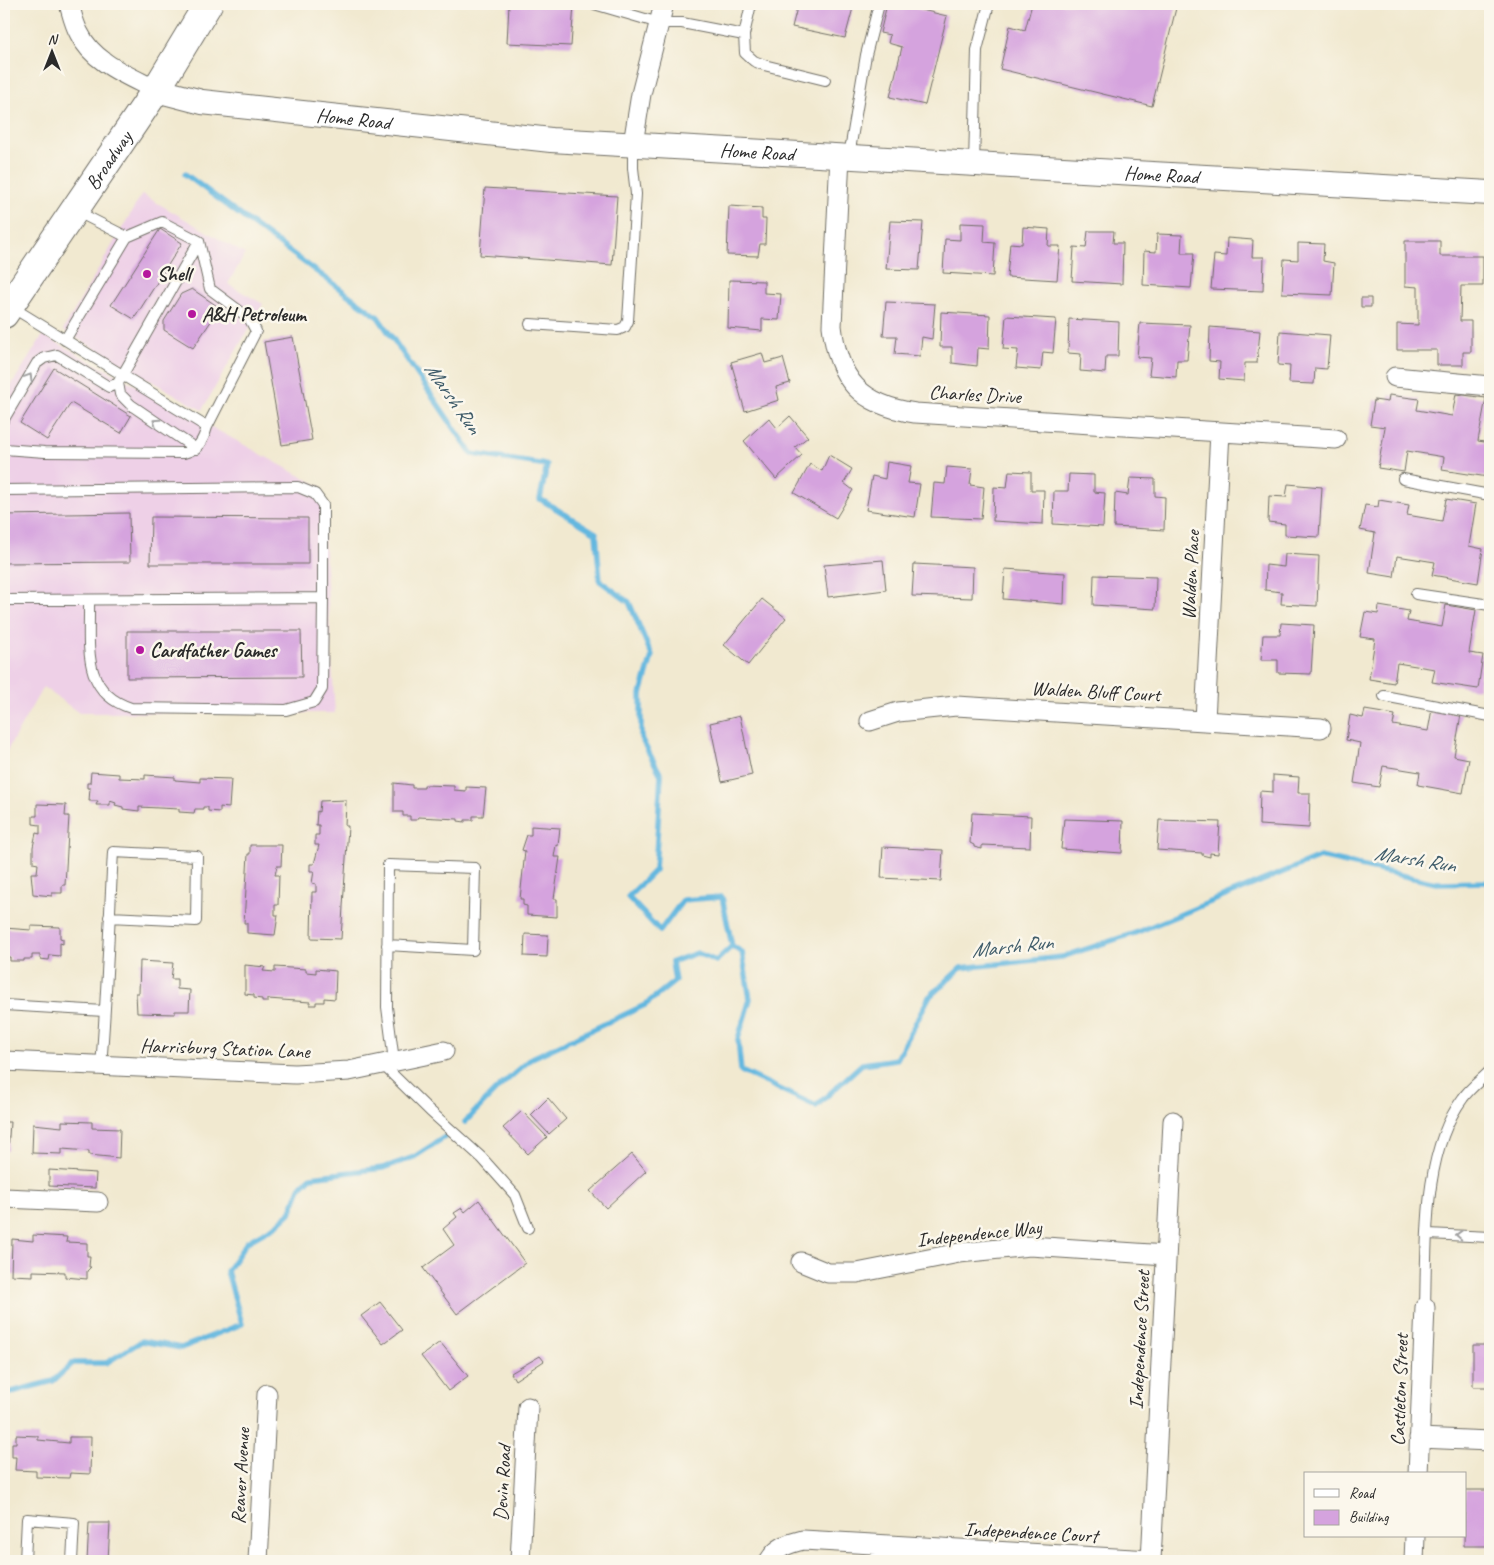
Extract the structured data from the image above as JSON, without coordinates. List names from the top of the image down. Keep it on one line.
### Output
{"streets":{"main road":["Broadway"],"street":["Home Road","Charles Drive","Walden Place","Walden Bluff Court","Harrisburg Station Lane","Independence Way","Independence Street","Castleton Street","Reaver Avenue","Devin Road","Independence Court"]},"crossings":[["Home Road","Broadway"],["Home Road","Charles Drive"],["Charles Drive","Walden Place"],["Walden Place","Walden Bluff Court"],["Independence Way","Independence Street"],["Independence Street","Independence Court"]],"water":["Marsh Run"],"places":["Shell","A&H Petroleum","Cardfather Games"],"legend":["Road","Building"],"north":"top"}
